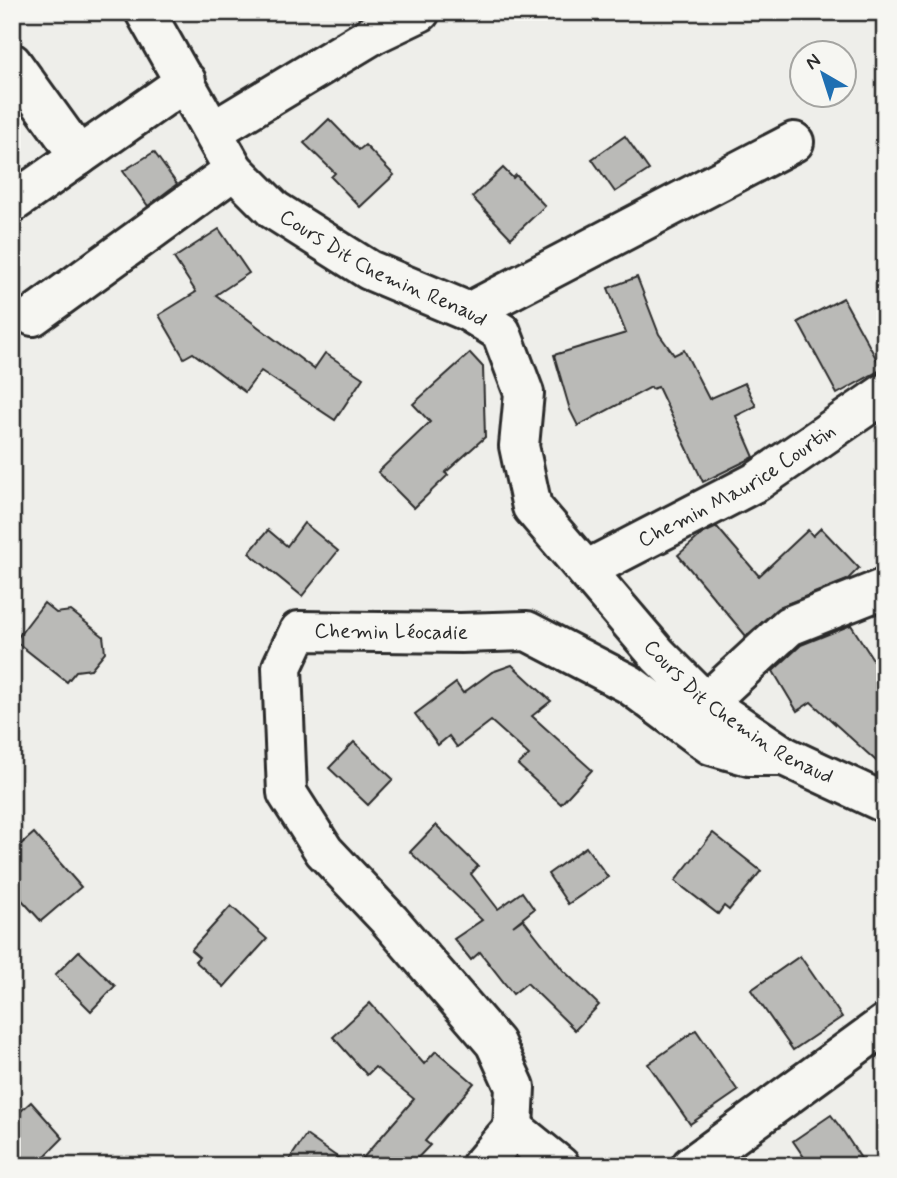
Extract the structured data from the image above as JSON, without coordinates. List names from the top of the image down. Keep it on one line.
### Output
{"streets":{"street":["Cours Dit Chemin Renaud","Chemin Maurice Courtin","Chemin Léocadie"]},"crossings":[["Cours Dit Chemin Renaud","Chemin Maurice Courtin"],["Cours Dit Chemin Renaud","Chemin Léocadie"]],"north":"top left"}
